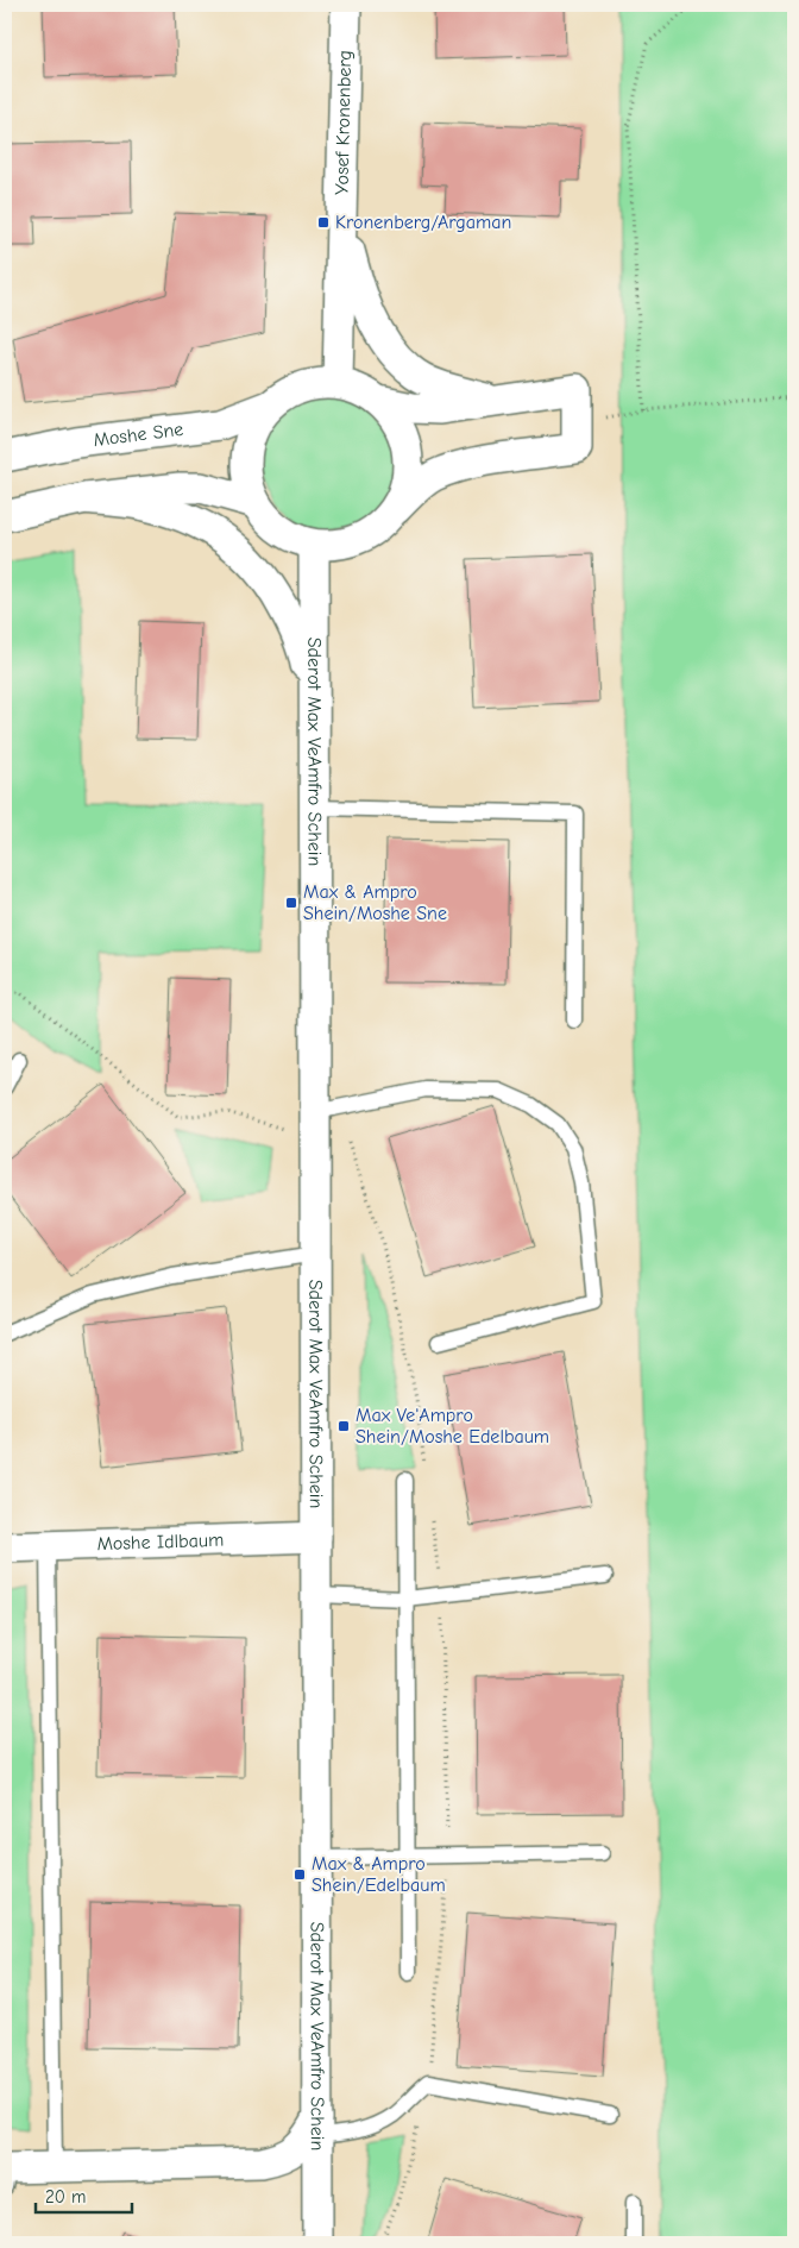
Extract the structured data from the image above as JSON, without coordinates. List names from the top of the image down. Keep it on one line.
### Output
{"streets":{"street":["Yosef Kronenberg","Moshe Sne","Sderot Max VeAmfro Schein","Moshe Idlbaum"]},"crossings":[["Yosef Kronenberg","Moshe Sne"],["Yosef Kronenberg","Sderot Max VeAmfro Schein"],["Moshe Sne","Sderot Max VeAmfro Schein"],["Sderot Max VeAmfro Schein","Moshe Idlbaum"]],"places":{"transit":["Kronenberg/Argaman","Max & Ampro Shein/Moshe Sne","Max Ve'Ampro Shein/Moshe Edelbaum","Max & Ampro Shein/Edelbaum"]},"scale_bar":"20 m"}
